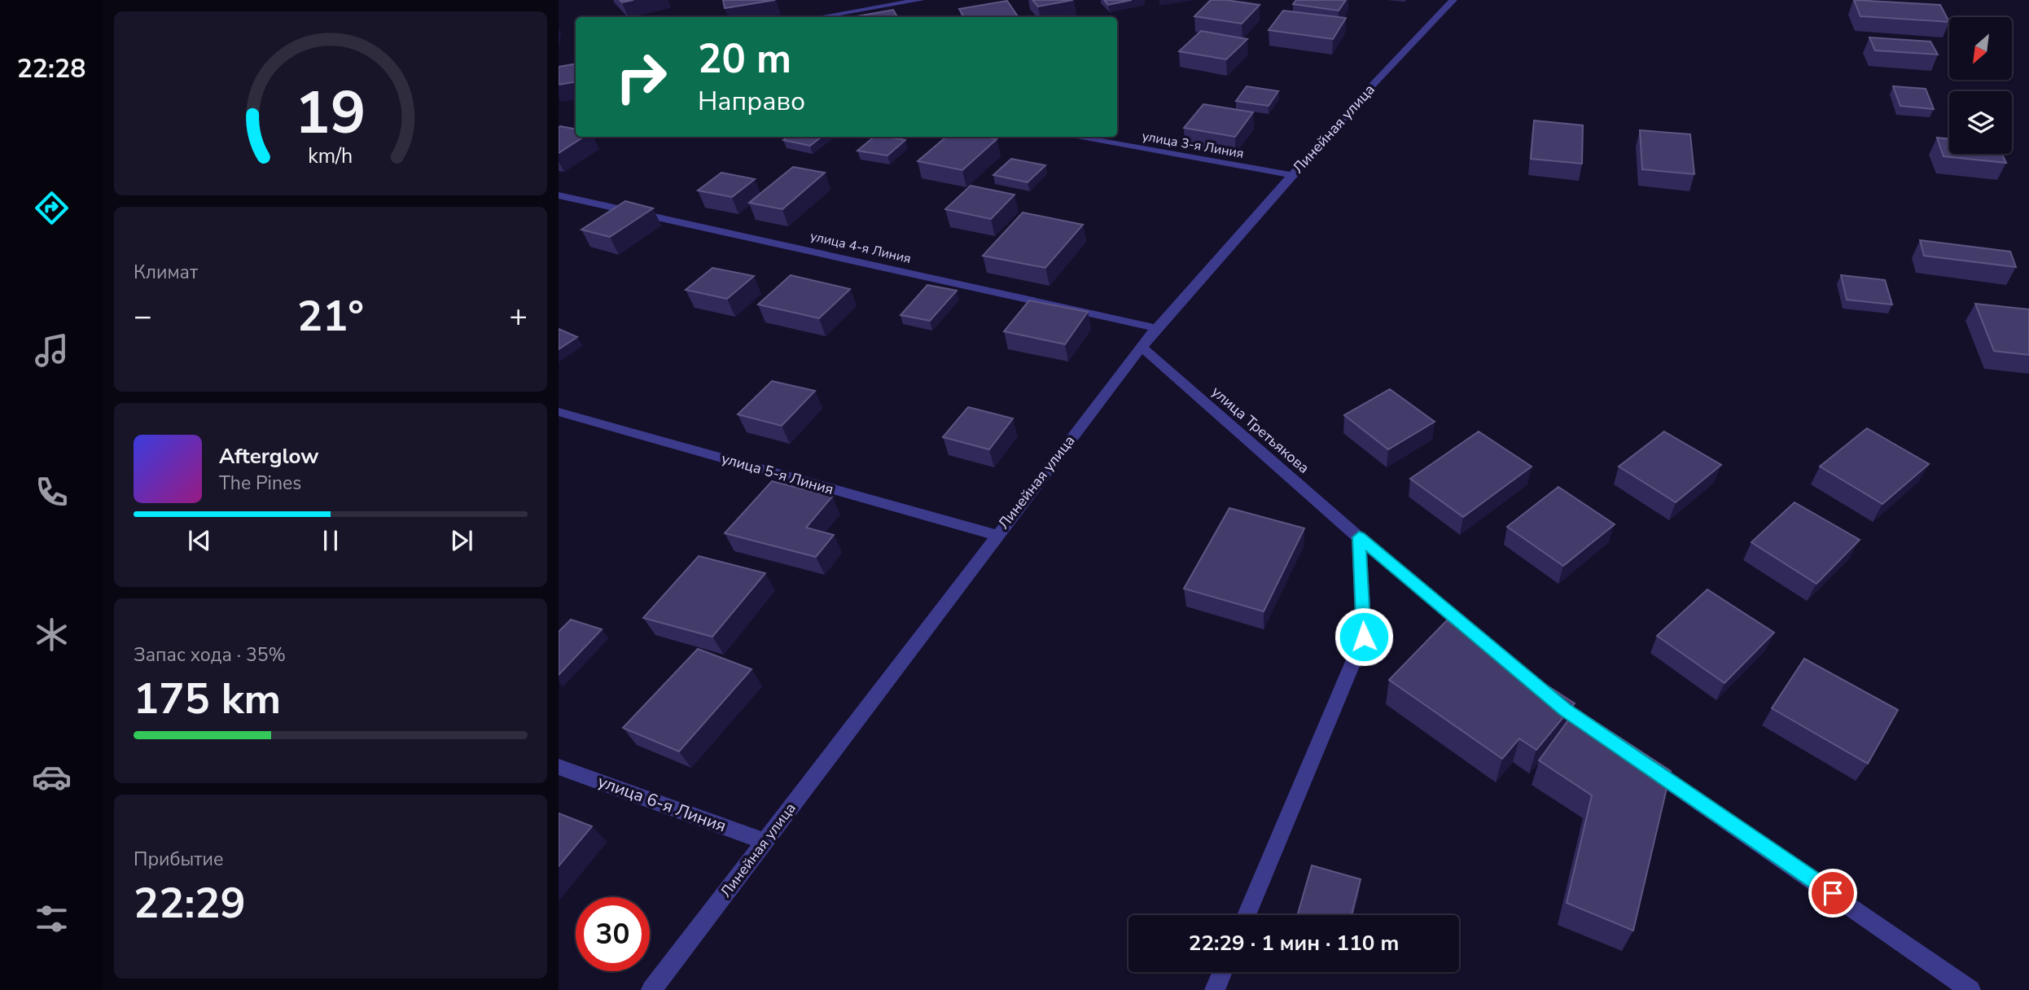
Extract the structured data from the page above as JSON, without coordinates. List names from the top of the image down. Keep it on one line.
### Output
{"streets":{"street":["Линейная улица","улица 3-я Линия","улица 4-я Линия","улица Третьякова","улица 5-я Линия","улица 6-я Линия"]},"crossings":[["Линейная улица","улица 3-я Линия"],["Линейная улица","улица 4-я Линия"],["Линейная улица","улица Третьякова"],["Линейная улица","улица 5-я Линия"],["Линейная улица","улица 6-я Линия"]],"north":"bottom left","page":{"tabs":"22:28","turn":["20 m","Направо"],"tile":["Климат",["Запас хода · 35%","175 km"],["Прибытие","22:29"]],"heat":["−","21°","+"],"song":["Afterglow","The Pines"],"limit":"30","trip":"22:29 · 1 мин · 110 m","gauge":["19","km/h"]}}
